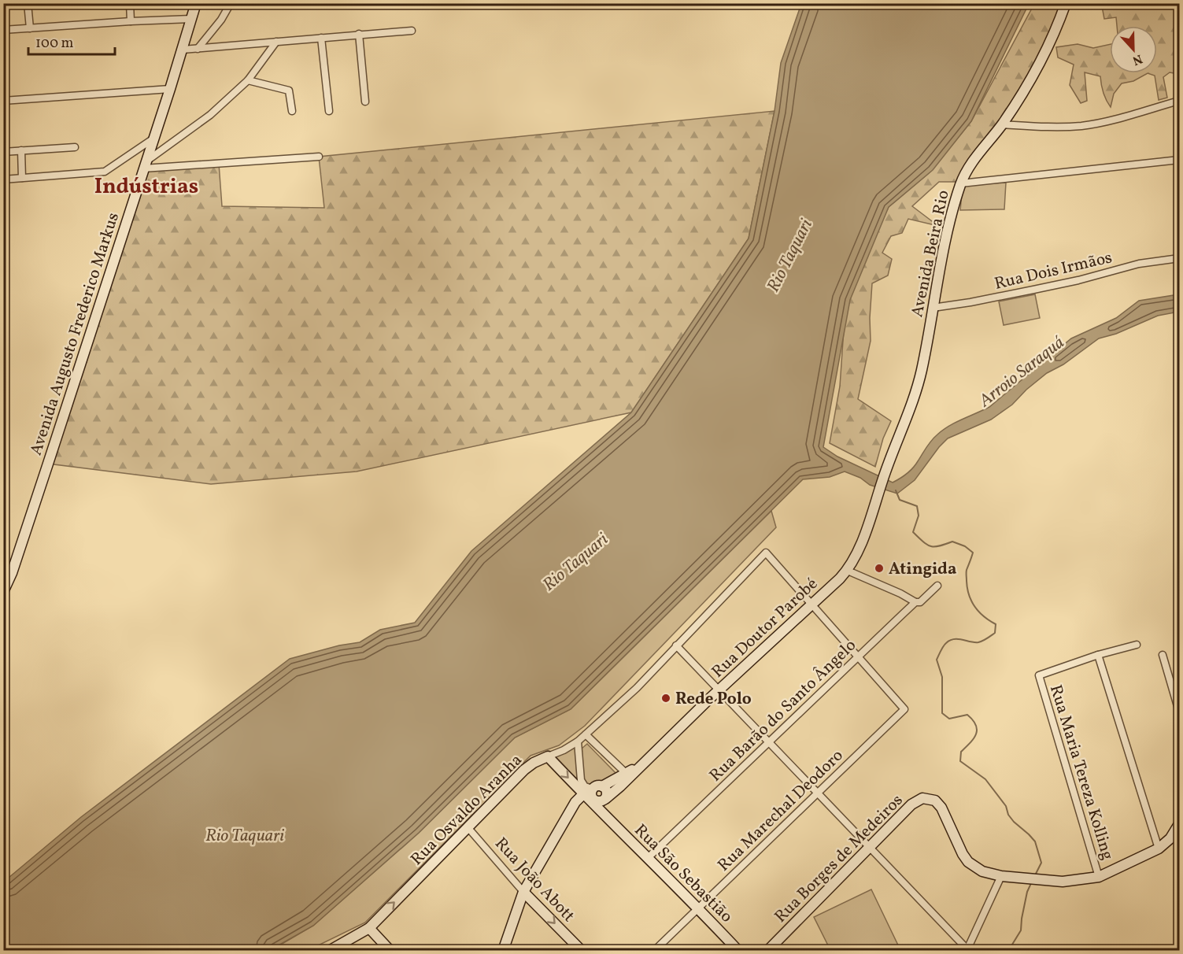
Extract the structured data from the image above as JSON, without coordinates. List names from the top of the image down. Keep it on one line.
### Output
{"streets":{"main road":["Avenida Beira Rio","Avenida Augusto Frederico Markus","Rua Doutor Parobé","Rua Osvaldo Aranha","Rua Borges de Medeiros","Rua São Sebastião","Rua João Abott"],"street":["Rua Dois Irmãos","Rua Barão do Santo Ângelo","Rua Maria Tereza Kolling","Rua Marechal Deodoro"]},"crossings":[["Avenida Beira Rio","Rua Dois Irmãos"],["Avenida Beira Rio","Rua Doutor Parobé"],["Rua Doutor Parobé","Rua Osvaldo Aranha"],["Rua Doutor Parobé","Rua São Sebastião"],["Rua Barão do Santo Ângelo","Rua Marechal Deodoro"],["Rua Barão do Santo Ângelo","Rua São Sebastião"],["Rua Maria Tereza Kolling","Rua Borges de Medeiros"],["Rua Osvaldo Aranha","Rua João Abott"],["Rua Marechal Deodoro","Rua São Sebastião"]],"one_way":["Rua João Abott"],"districts":["Indústrias"],"water":["Rio Taquari","Arroio Saraquá"],"places":["Atingida","Rede Polo"],"scale_bar":"100 m","north":"bottom"}
